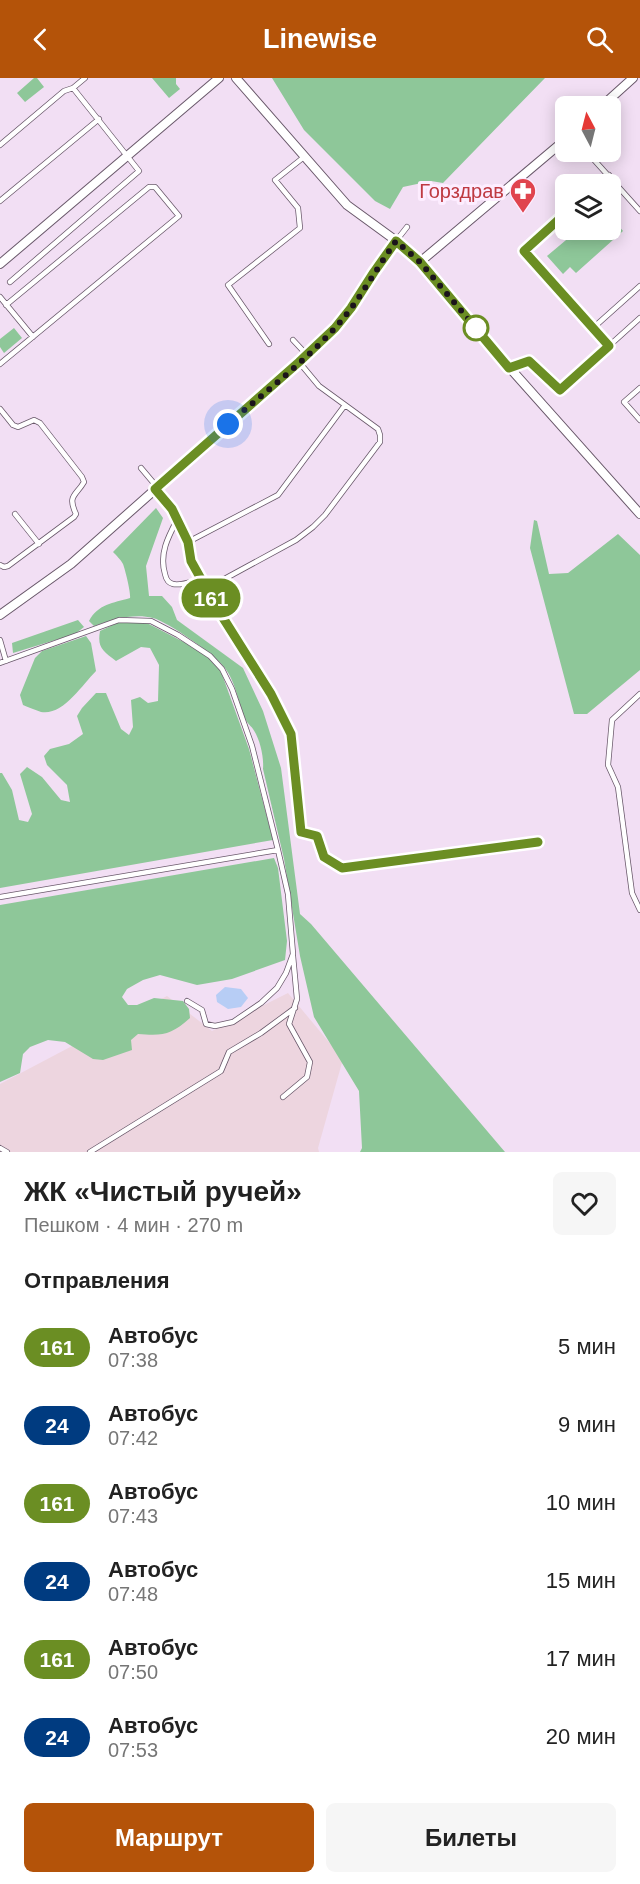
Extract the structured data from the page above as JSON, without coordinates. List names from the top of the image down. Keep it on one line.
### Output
{"places":{"pharmacy":["Горздрав"]},"lines":["bus line 161"],"north":"top","page":{"header":"Linewise","on_map":"161","heading":[["ЖК «Чистый ручей»","Пешком · 4 мин · 270 m"],"Отправления"],"list":[{"mark":"161","name":"Автобус","note":"07:38","value":"5 мин"},{"mark":"24","name":"Автобус","note":"07:42","value":"9 мин"},{"mark":"161","name":"Автобус","note":"07:43","value":"10 мин"},{"mark":"24","name":"Автобус","note":"07:48","value":"15 мин"},{"mark":"161","name":"Автобус","note":"07:50","value":"17 мин"},{"mark":"24","name":"Автобус","note":"07:53","value":"20 мин"}],"buttons":["Маршрут","Билеты"]}}
